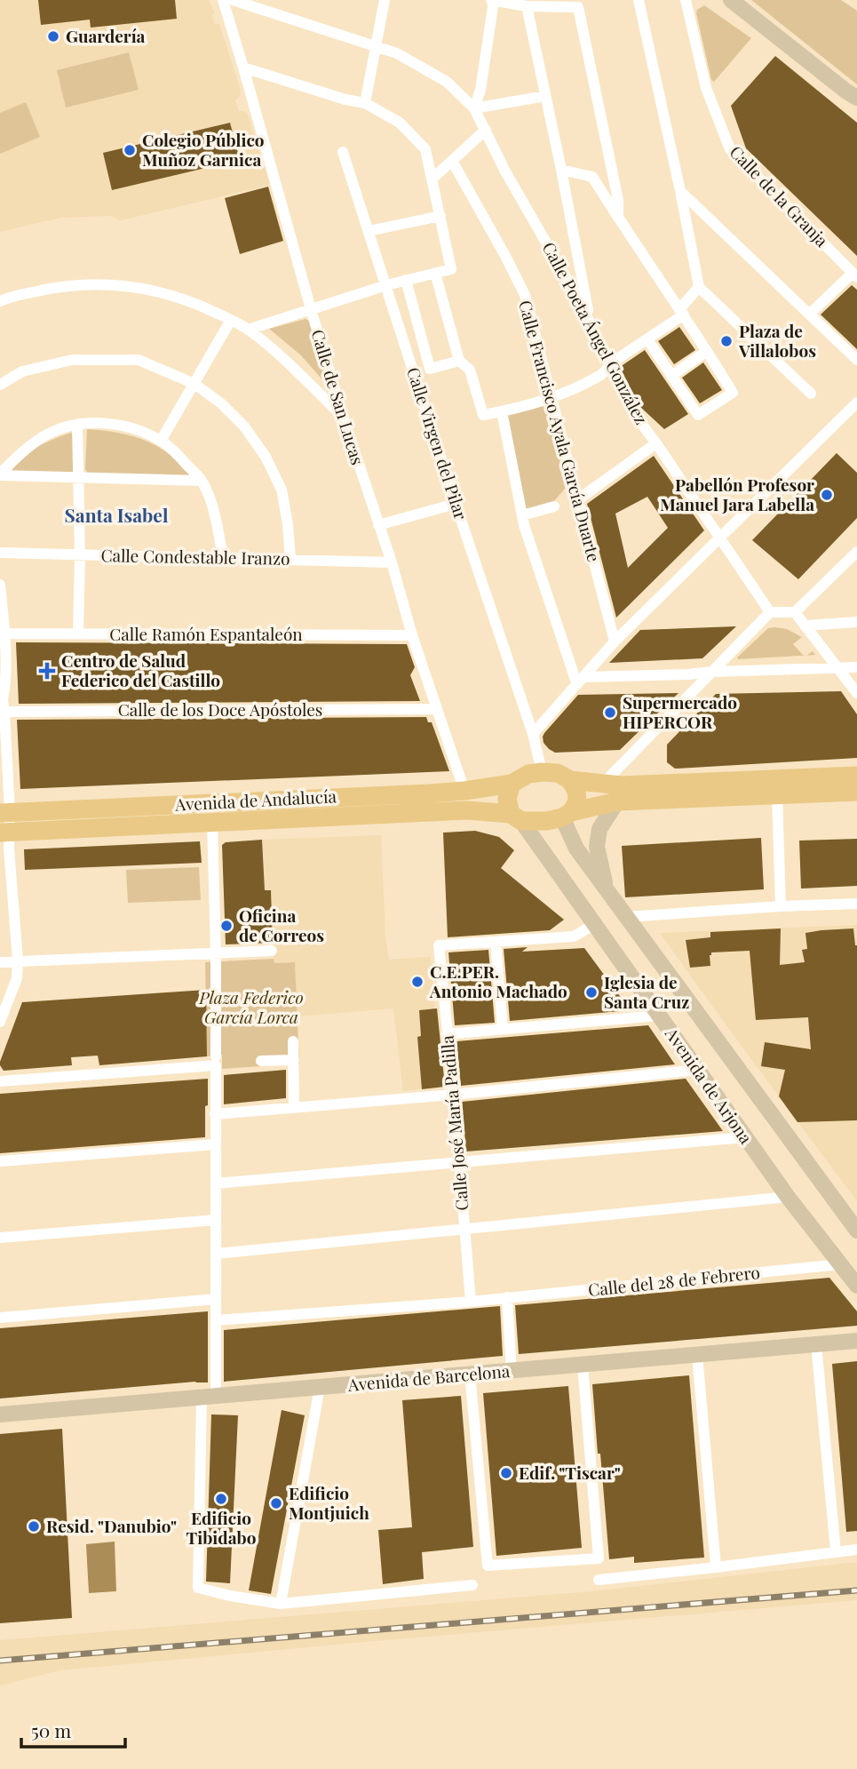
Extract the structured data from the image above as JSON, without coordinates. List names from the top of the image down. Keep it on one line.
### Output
{"streets":{"main road":["Avenida de Andalucía"],"street":["Calle de la Granja","Calle Poeta Ángel González","Calle de San Lucas","Calle Francisco Ayala García Duarte","Calle Virgen del Pilar","Calle Condestable Iranzo","Calle Ramón Espantaleón","Calle de los Doce Apóstoles","Avenida de Arjona","Calle José María Padilla","Calle del 28 de Febrero","Avenida de Barcelona"]},"crossings":[["Calle de San Lucas","Calle Condestable Iranzo"],["Calle de San Lucas","Calle Ramón Espantaleón"],["Calle de San Lucas","Calle de los Doce Apóstoles"],["Calle de San Lucas","Avenida de Andalucía"],["Calle Virgen del Pilar","Avenida de Andalucía"],["Calle Virgen del Pilar","Avenida de Arjona"],["Avenida de Andalucía","Avenida de Arjona"],["Avenida de Arjona","Calle del 28 de Febrero"],["Calle José María Padilla","Calle del 28 de Febrero"]],"districts":["Santa Isabel"],"parks":["Plaza Federico García Lorca"],"places":{"other":["Guardería","Colegio Público Muñoz Garnica","Plaza de Villalobos","Pabellón Profesor Manuel Jara Labella","Supermercado HIPERCOR","Oficina de Correos","C.E.PER. Antonio Machado","Iglesia de Santa Cruz","Edif. \"Tiscar\"","Edificio Tibidabo","Edificio Montjuich","Resid. \"Danubio\""],"health":["Centro de Salud Federico del Castillo"]},"scale_bar":"50 m"}
